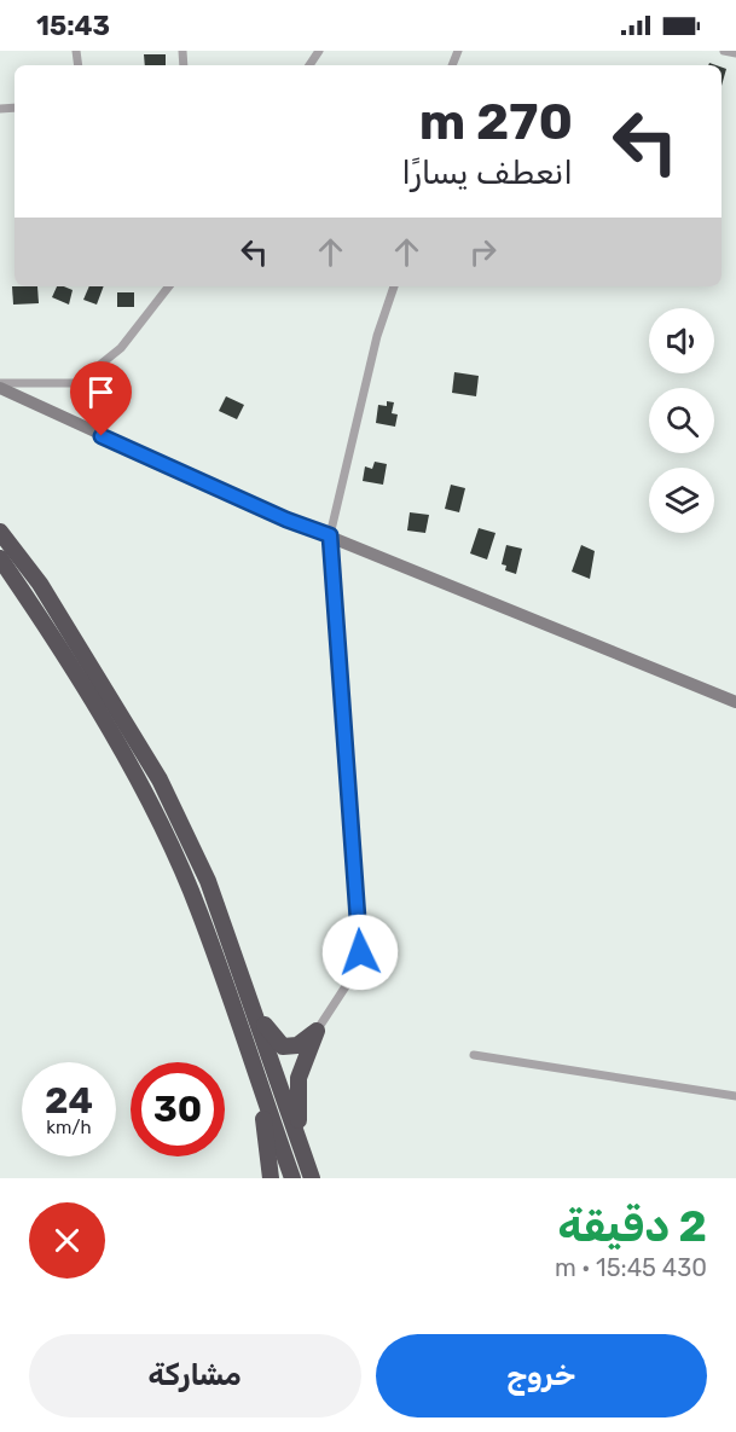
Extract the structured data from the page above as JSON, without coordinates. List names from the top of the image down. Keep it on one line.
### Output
{"page":{"status":"15:43","turn":["270 m","انعطف يسارًا"],"speed":"24 km/h","limit":"30","heading":["2 دقيقة","430 m · 15:45"],"buttons":["خروج","مشاركة"]}}
